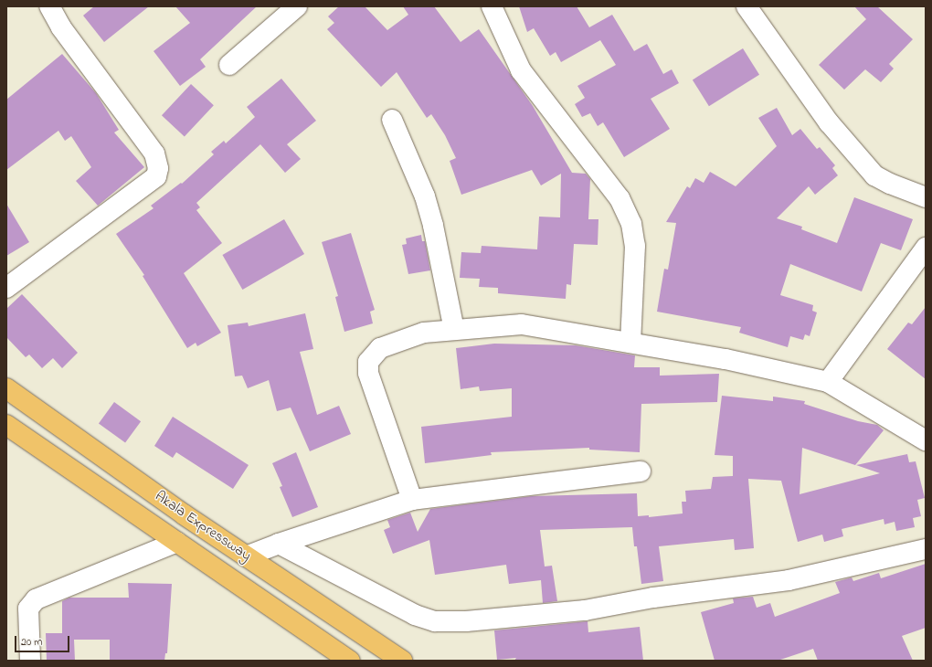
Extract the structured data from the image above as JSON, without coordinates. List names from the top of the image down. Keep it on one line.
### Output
{"streets":{"main road":["Akala Expressway"]},"scale_bar":"20 m"}
